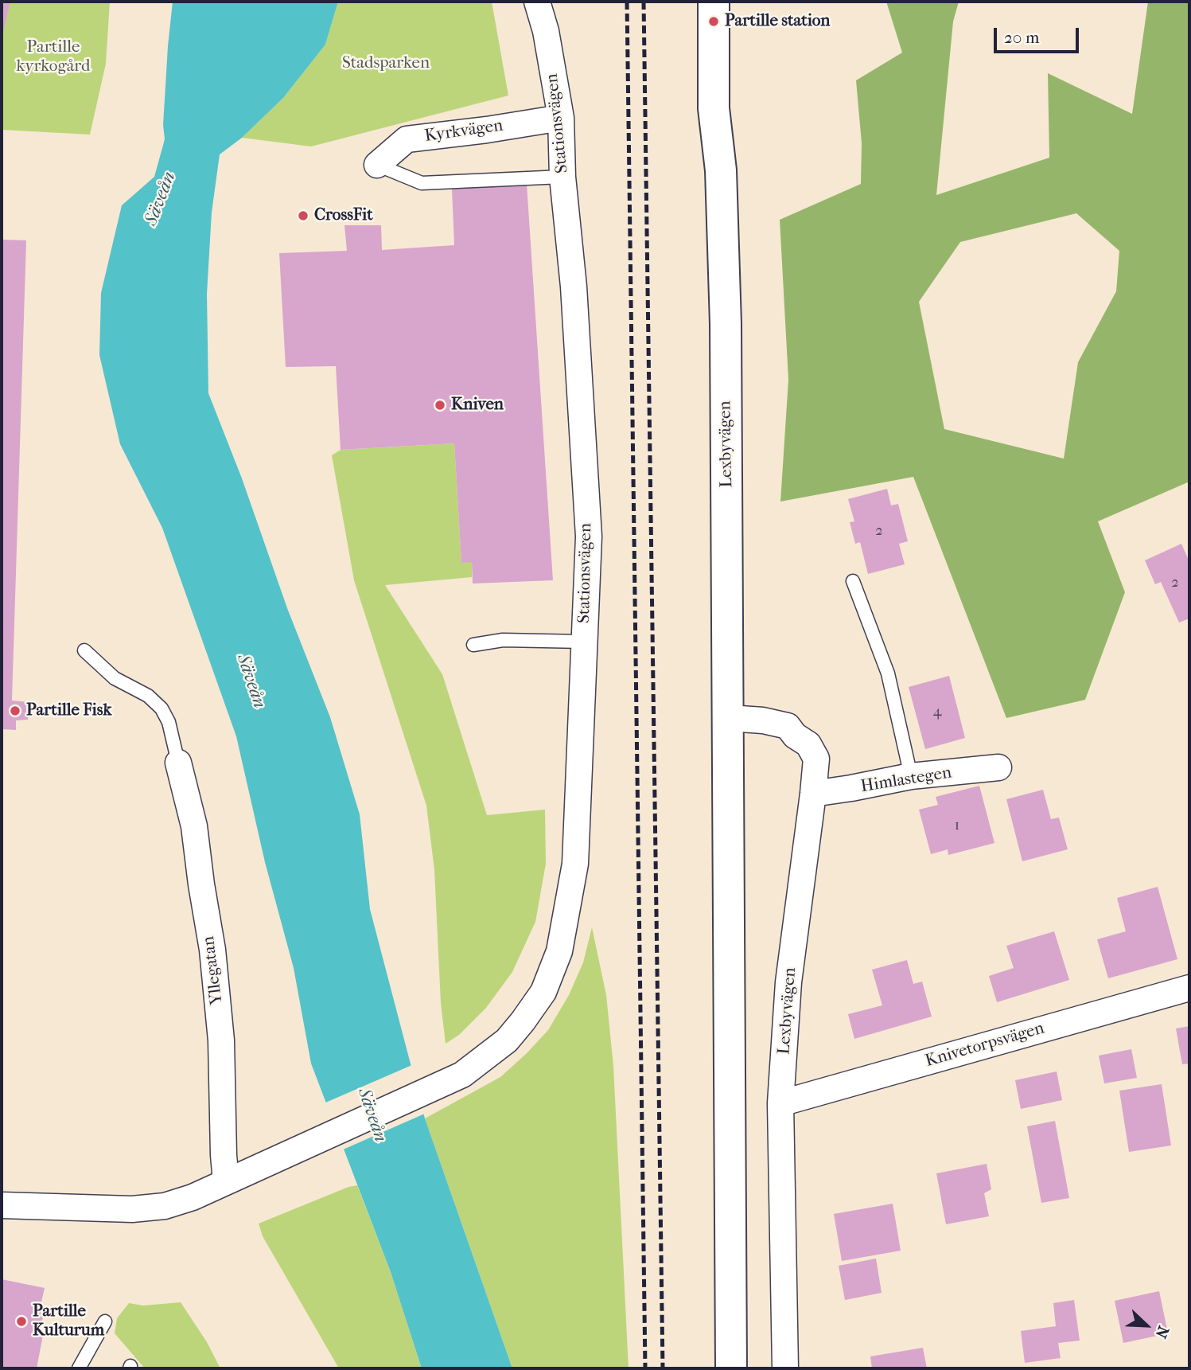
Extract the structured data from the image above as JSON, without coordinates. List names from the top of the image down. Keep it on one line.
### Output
{"streets":{"street":["Stationsvägen","Kyrkvägen","Lexbyvägen","Himlastegen","Yllegatan","Knivetorpsvägen"]},"crossings":[["Stationsvägen","Kyrkvägen"],["Stationsvägen","Yllegatan"],["Lexbyvägen","Himlastegen"],["Lexbyvägen","Knivetorpsvägen"]],"water":["Säveån"],"parks":["Partille kyrkogård","Stadsparken"],"places":["Partille station","CrossFit","Kniven","Partille Fisk","Partille Kulturum"],"house_numbers":["2","2","4","1"],"scale_bar":"20 m","north":"bottom right"}
